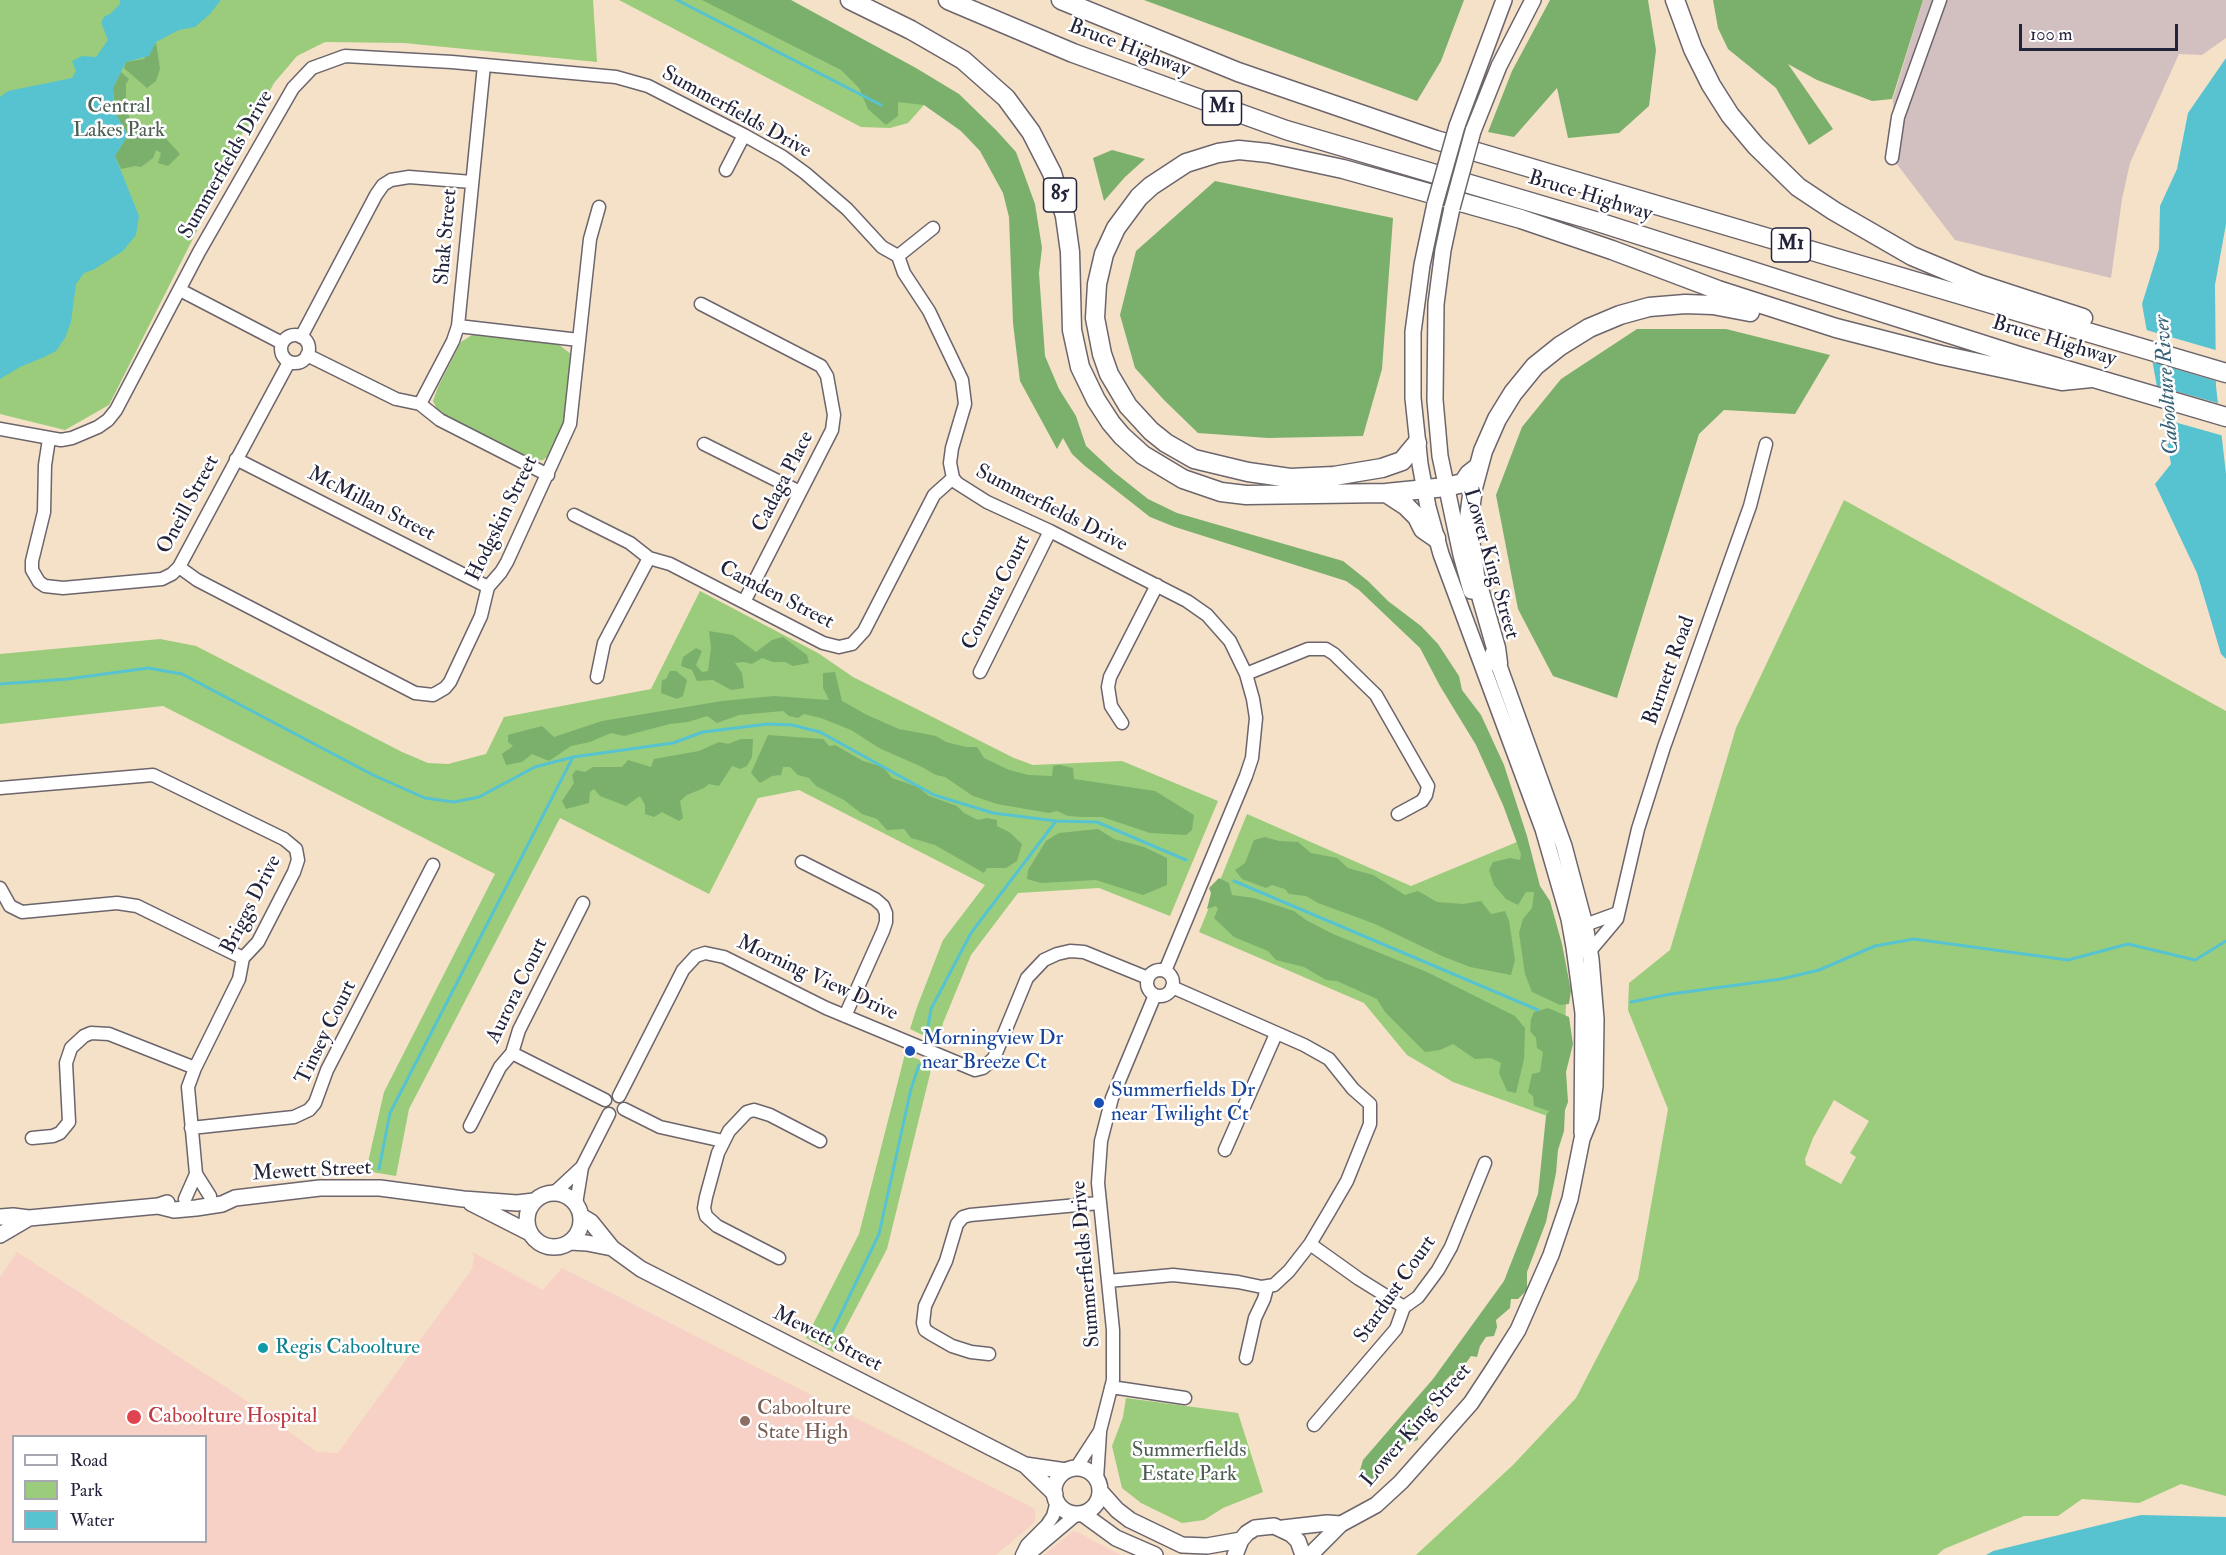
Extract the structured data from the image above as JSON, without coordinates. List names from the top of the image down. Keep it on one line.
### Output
{"streets":{"highway":["Bruce Highway","M1","85"],"main road":["Lower King Street","Mewett Street"],"street":["Summerfields Drive","Shak Street","Cadaga Place","Oneill Street","McMillan Street","Hodgskin Street","Cornuta Court","Camden Street","Burnett Road","Briggs Drive","Morning View Drive","Aurora Court","Tinsey Court","Stardust Court"]},"crossings":[["Summerfields Drive","Shak Street"],["Summerfields Drive","Oneill Street"],["Summerfields Drive","Cornuta Court"],["Summerfields Drive","Camden Street"],["Summerfields Drive","Morning View Drive"],["Summerfields Drive","Mewett Street"],["85","Lower King Street"],["Cadaga Place","Camden Street"],["Oneill Street","McMillan Street"],["Oneill Street","Hodgskin Street"],["McMillan Street","Hodgskin Street"],["Lower King Street","Burnett Road"],["Briggs Drive","Tinsey Court"],["Briggs Drive","Mewett Street"]],"water":["Caboolture River"],"parks":["Central Lakes Park","Summerfields Estate Park"],"places":["Morningview Dr near Breeze Ct","Summerfields Dr near Twilight Ct","Regis Caboolture","Caboolture Hospital","Caboolture State High"],"legend":["Road","Park","Water"],"scale_bar":"100 m"}
